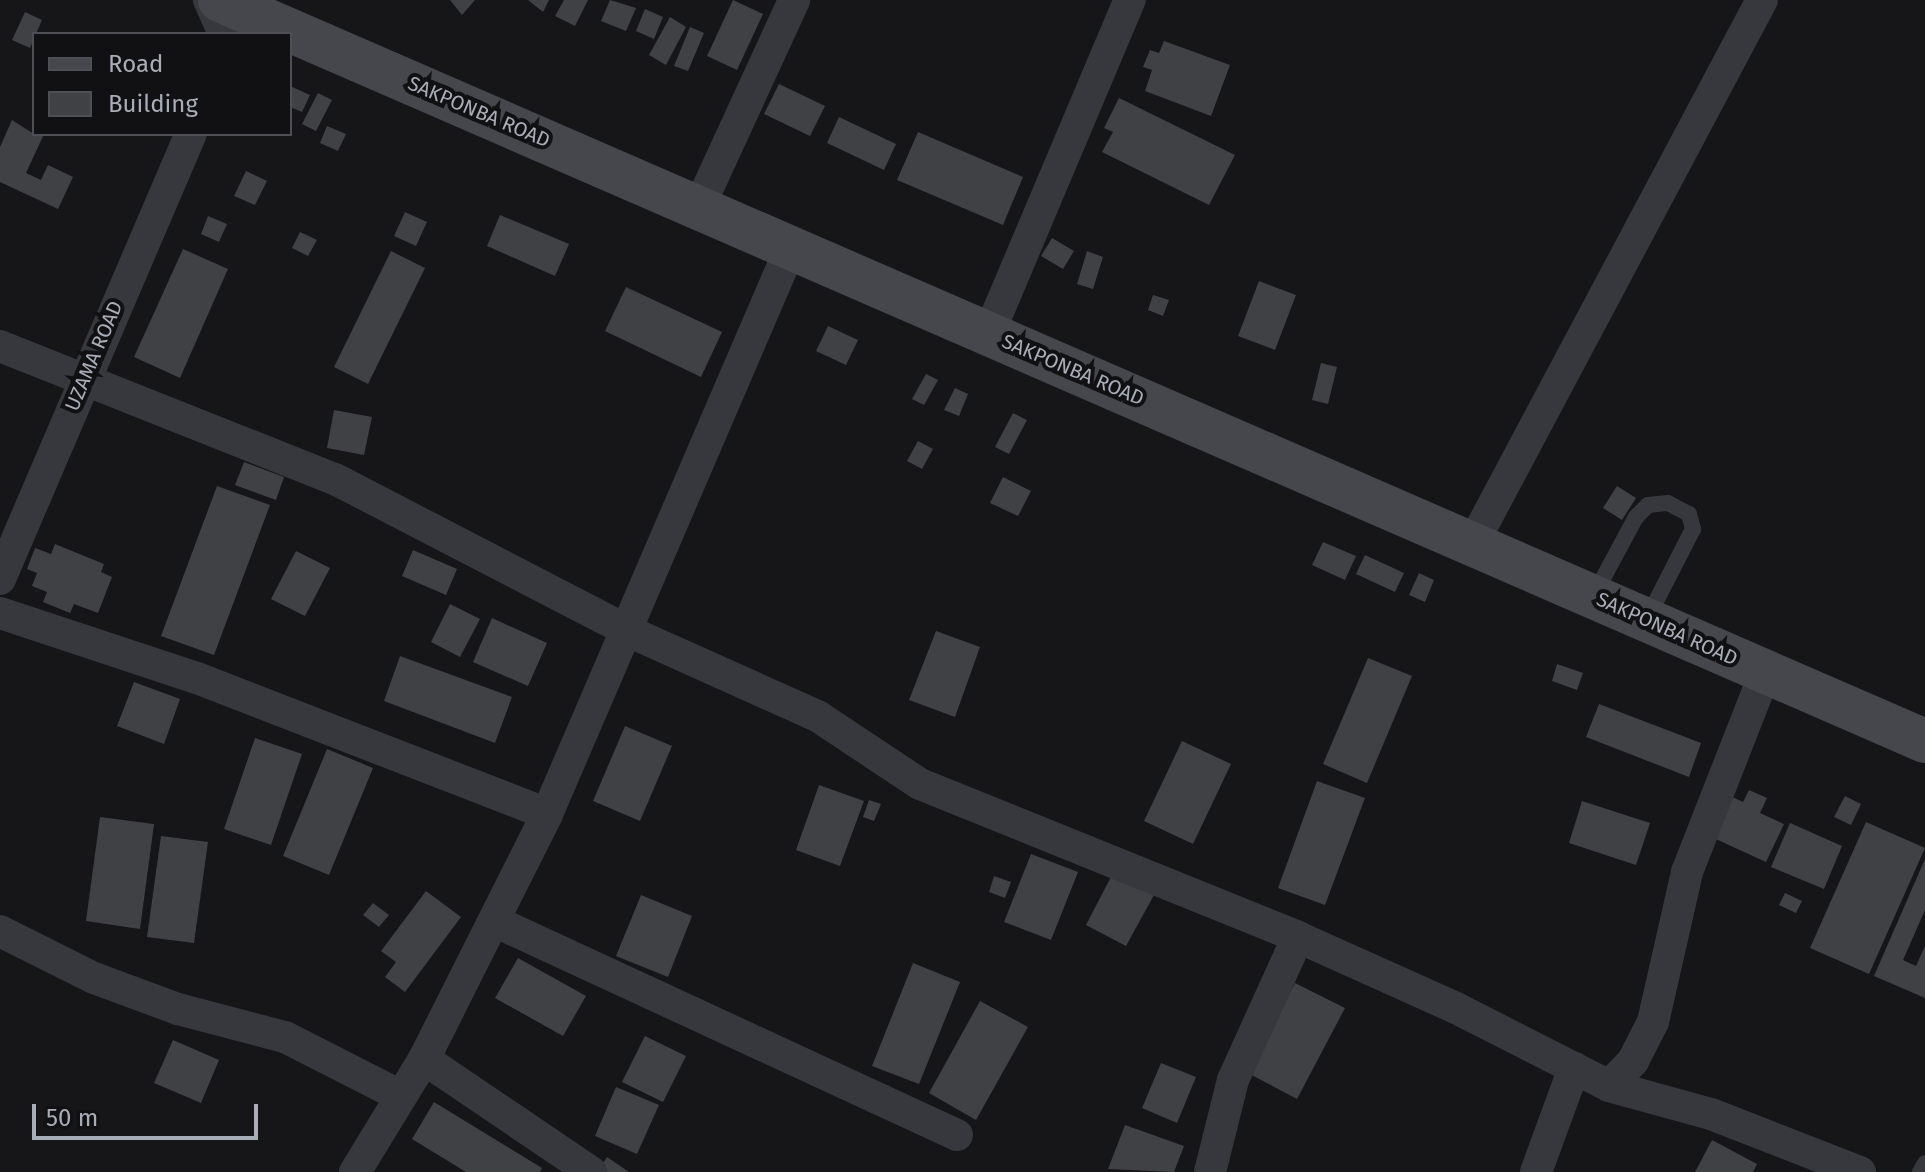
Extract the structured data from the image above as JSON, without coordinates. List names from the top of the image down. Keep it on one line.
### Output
{"streets":{"main road":["SAKPONBA ROAD"],"street":["UZAMA ROAD"]},"legend":["Road","Building"],"scale_bar":"50 m"}
